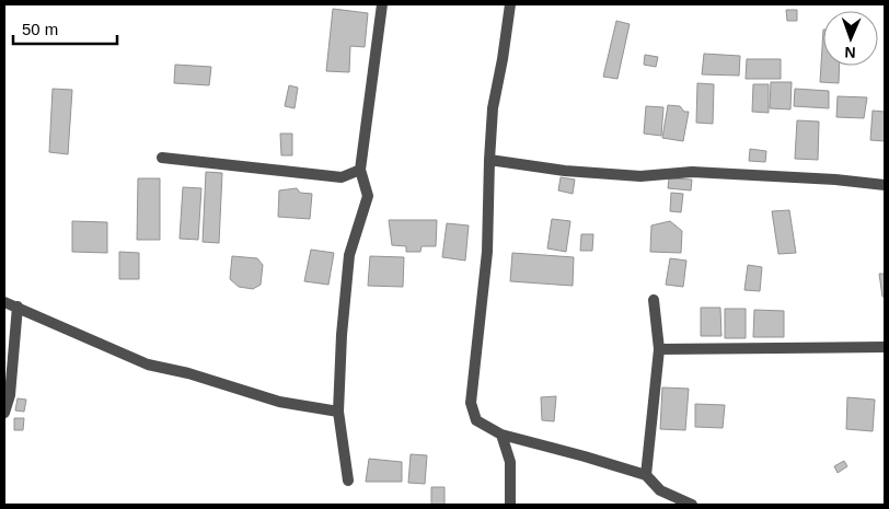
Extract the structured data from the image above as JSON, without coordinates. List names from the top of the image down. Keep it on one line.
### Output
{"scale_bar":"50 m","north":"bottom"}
